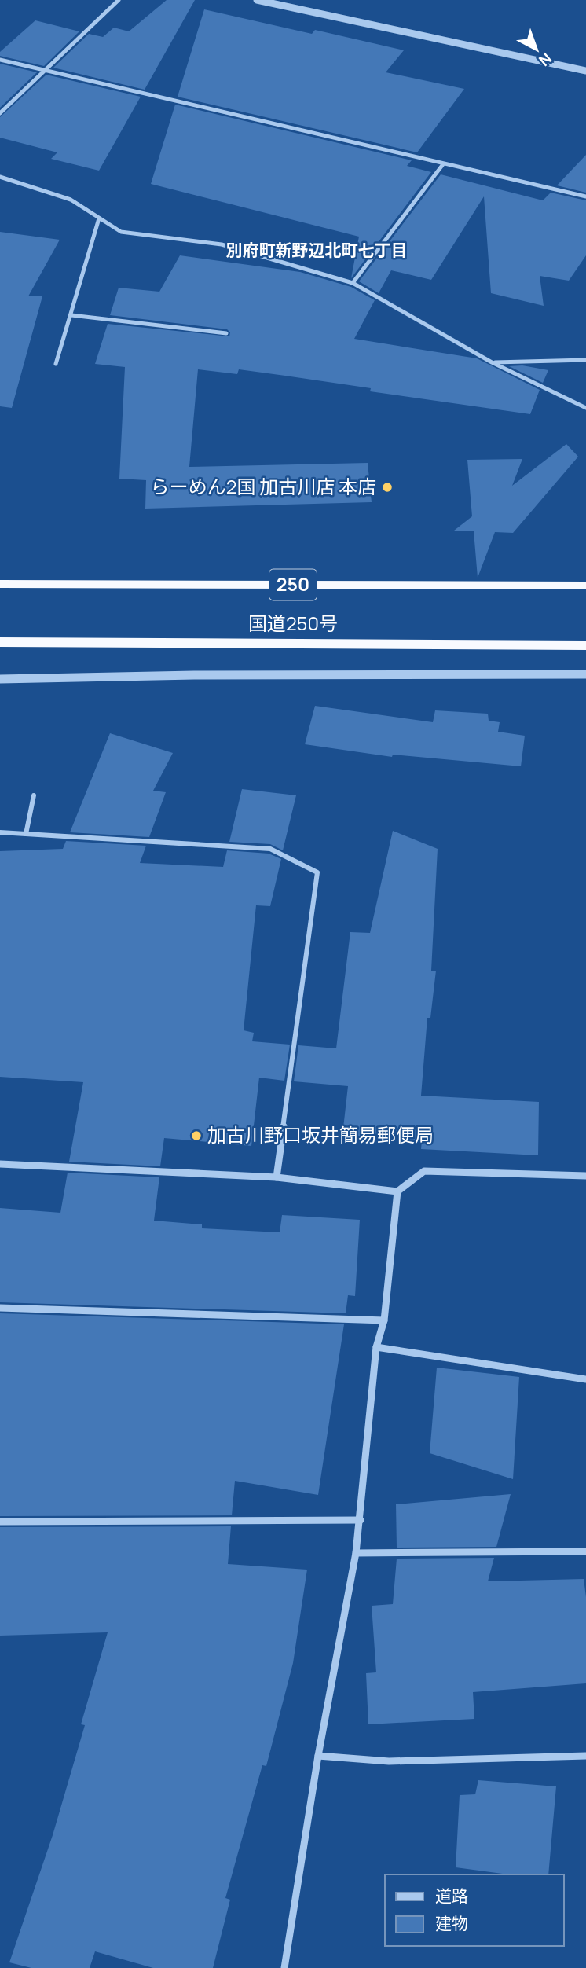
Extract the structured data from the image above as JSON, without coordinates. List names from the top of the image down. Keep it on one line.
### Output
{"streets":{"highway":["250","国道250号"]},"districts":["別府町新野辺北町七丁目"],"places":["らーめん2国 加古川店 本店","加古川野口坂井簡易郵便局"],"legend":["道路","建物"],"north":"bottom right"}
